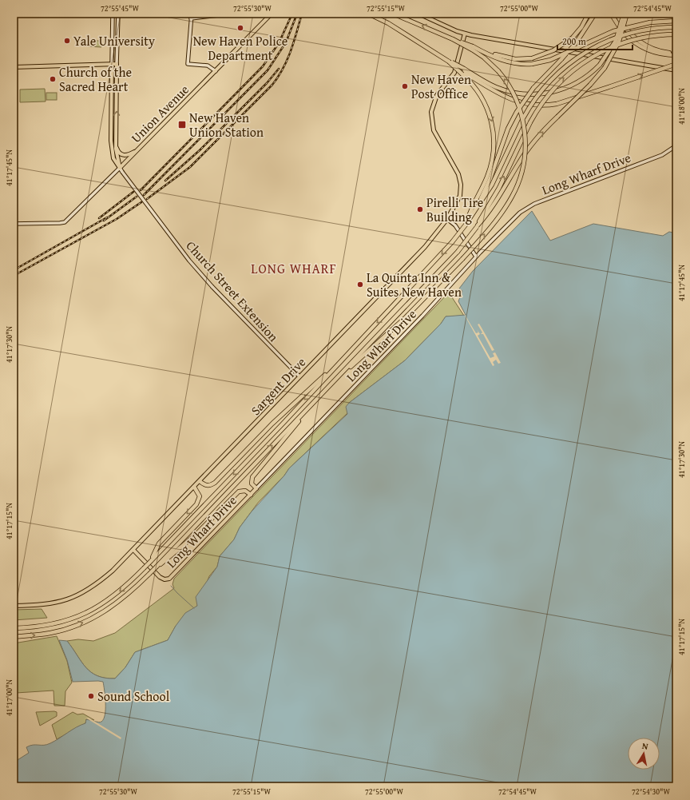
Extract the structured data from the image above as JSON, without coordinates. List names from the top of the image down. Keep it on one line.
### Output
{"streets":{"main road":["Union Avenue","Long Wharf Drive","Church Street Extension","Sargent Drive"]},"crossings":[["Union Avenue","Church Street Extension"],["Long Wharf Drive","Sargent Drive"],["Church Street Extension","Sargent Drive"]],"districts":["LONG WHARF"],"places":{"other":["New Haven Police Department","Yale University","Church of the Sacred Heart","New Haven Post Office","Pirelli Tire Building","La Quinta Inn & Suites New Haven","Sound School"],"transit":["New Haven Union Station"]},"scale_bar":"200 m","north":"top","coordinates":["72°55'45\"W","72°55'30\"W","72°55'15\"W","72°55'00\"W","72°54'45\"W","41°18'00\"N","41°17'45\"N","41°17'30\"N","41°17'15\"N","41°17'00\"N","72°54'30\"W"]}
